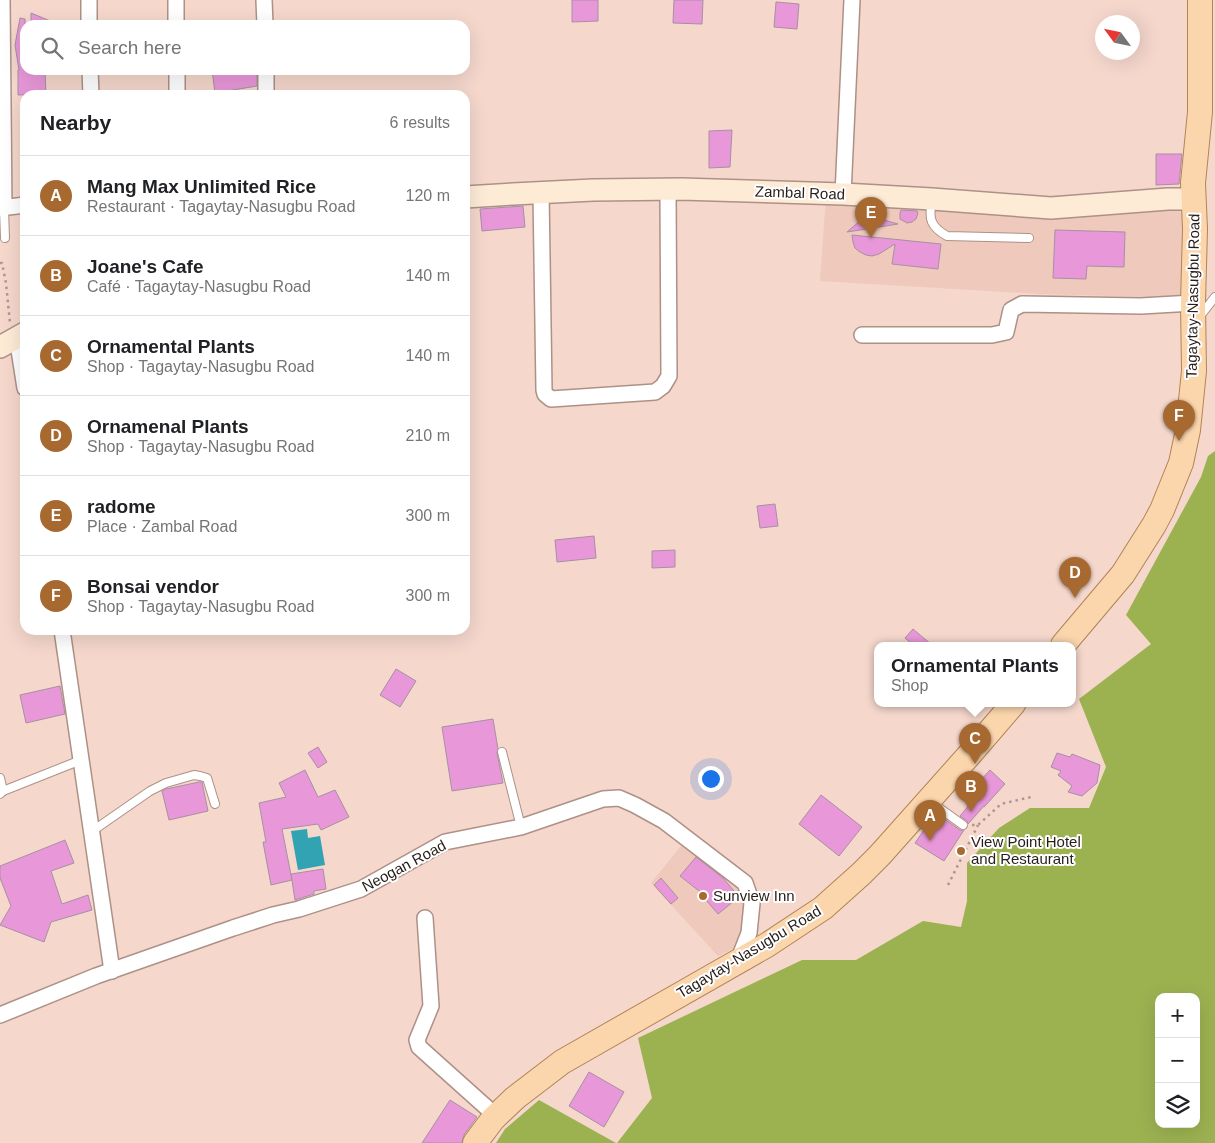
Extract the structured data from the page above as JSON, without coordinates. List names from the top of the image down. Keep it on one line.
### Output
{"streets":{"main road":["Tagaytay-Nasugbu Road"],"street":["Zambal Road","Neogan Road"]},"crossings":[["Zambal Road","Tagaytay-Nasugbu Road"],["Tagaytay-Nasugbu Road","Neogan Road"]],"places":["View Point Hotel and Restaurant","Sunview Inn"],"north":"top left","page":{"search":"Search here","heading":["Nearby","6 results"],"list":[{"mark":"A","name":"Mang Max Unlimited Rice","note":"Restaurant · Tagaytay-Nasugbu Road","value":"120 m"},{"mark":"B","name":"Joane's Cafe","note":"Café · Tagaytay-Nasugbu Road","value":"140 m"},{"mark":"C","name":"Ornamental Plants","note":"Shop · Tagaytay-Nasugbu Road","value":"140 m"},{"mark":"D","name":"Ornamenal Plants","note":"Shop · Tagaytay-Nasugbu Road","value":"210 m"},{"mark":"E","name":"radome","note":"Place · Zambal Road","value":"300 m"},{"mark":"F","name":"Bonsai vendor","note":"Shop · Tagaytay-Nasugbu Road","value":"300 m"}],"pins":["E","F","D","C","B","A"],"popup":["Ornamental Plants","Shop"],"map_buttons":["+","−"]}}
